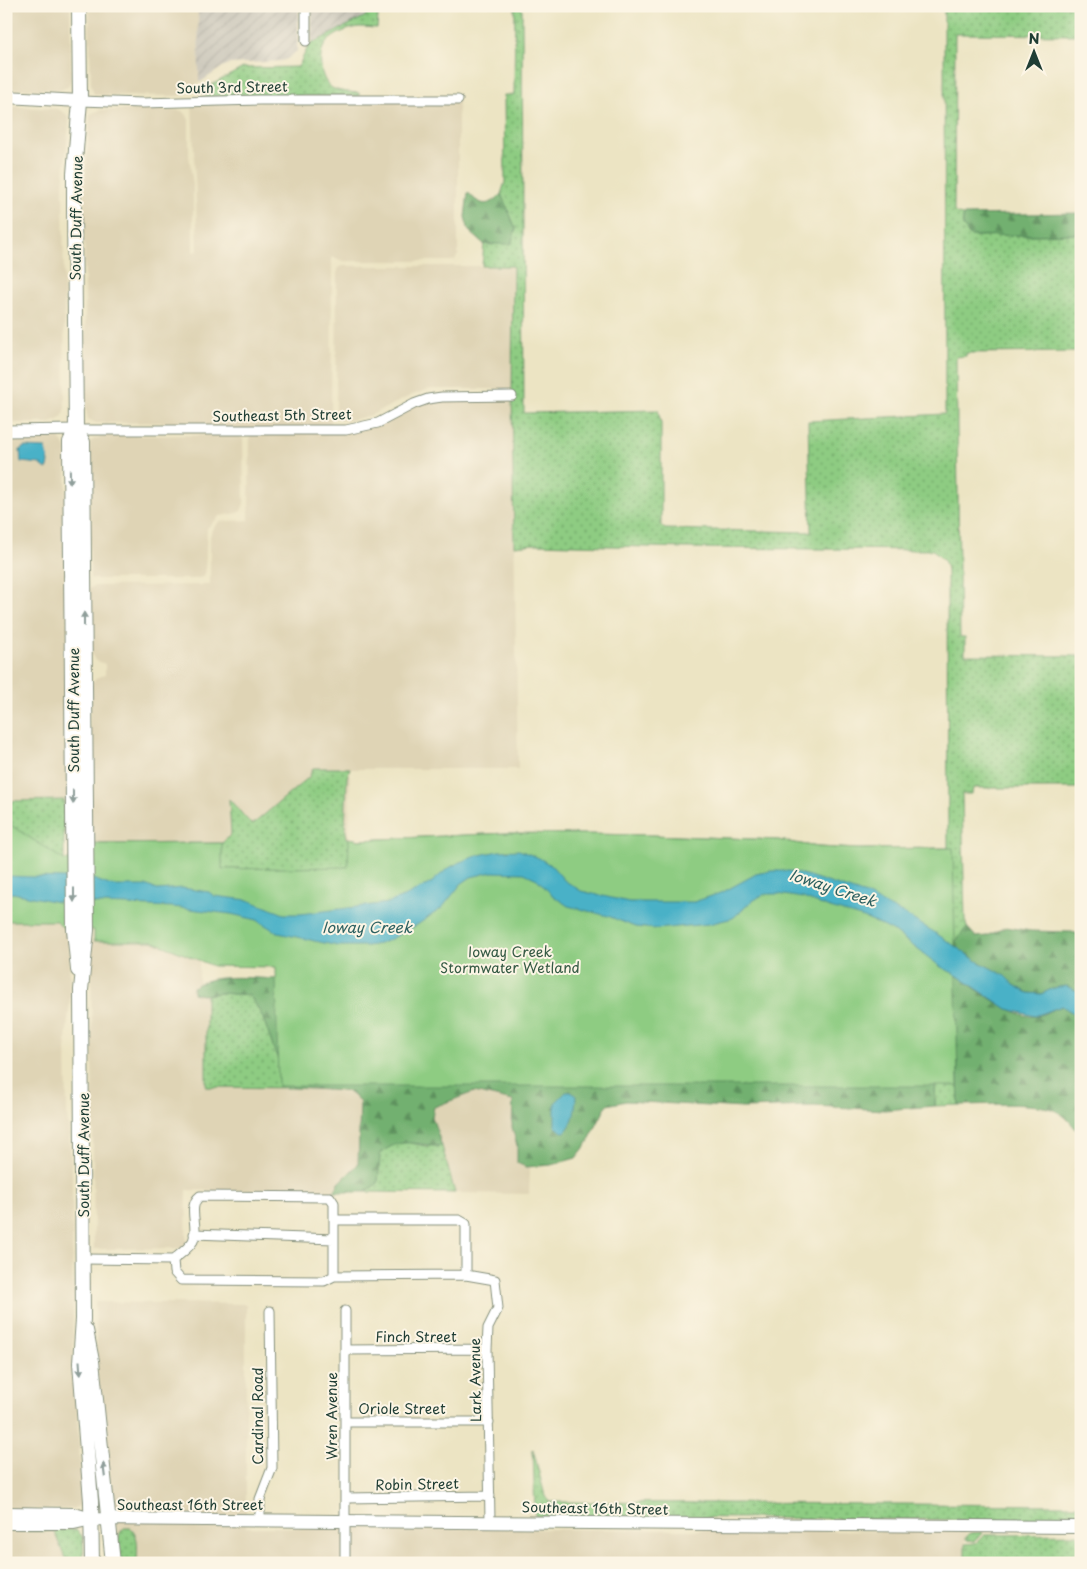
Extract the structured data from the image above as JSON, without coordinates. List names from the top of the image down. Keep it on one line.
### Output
{"streets":{"main road":["South 3rd Street","South Duff Avenue","Southeast 16th Street"],"street":["Southeast 5th Street","Finch Street","Lark Avenue","Oriole Street","Cardinal Road","Wren Avenue","Robin Street"]},"crossings":[["South 3rd Street","South Duff Avenue"],["South Duff Avenue","Southeast 5th Street"],["South Duff Avenue","Southeast 16th Street"],["Finch Street","Lark Avenue"],["Finch Street","Wren Avenue"],["Lark Avenue","Oriole Street"],["Lark Avenue","Robin Street"],["Lark Avenue","Southeast 16th Street"],["Oriole Street","Wren Avenue"],["Cardinal Road","Southeast 16th Street"],["Wren Avenue","Robin Street"],["Wren Avenue","Southeast 16th Street"]],"water":["Ioway Creek"],"parks":["Ioway Creek Stormwater Wetland"],"north":"top"}
